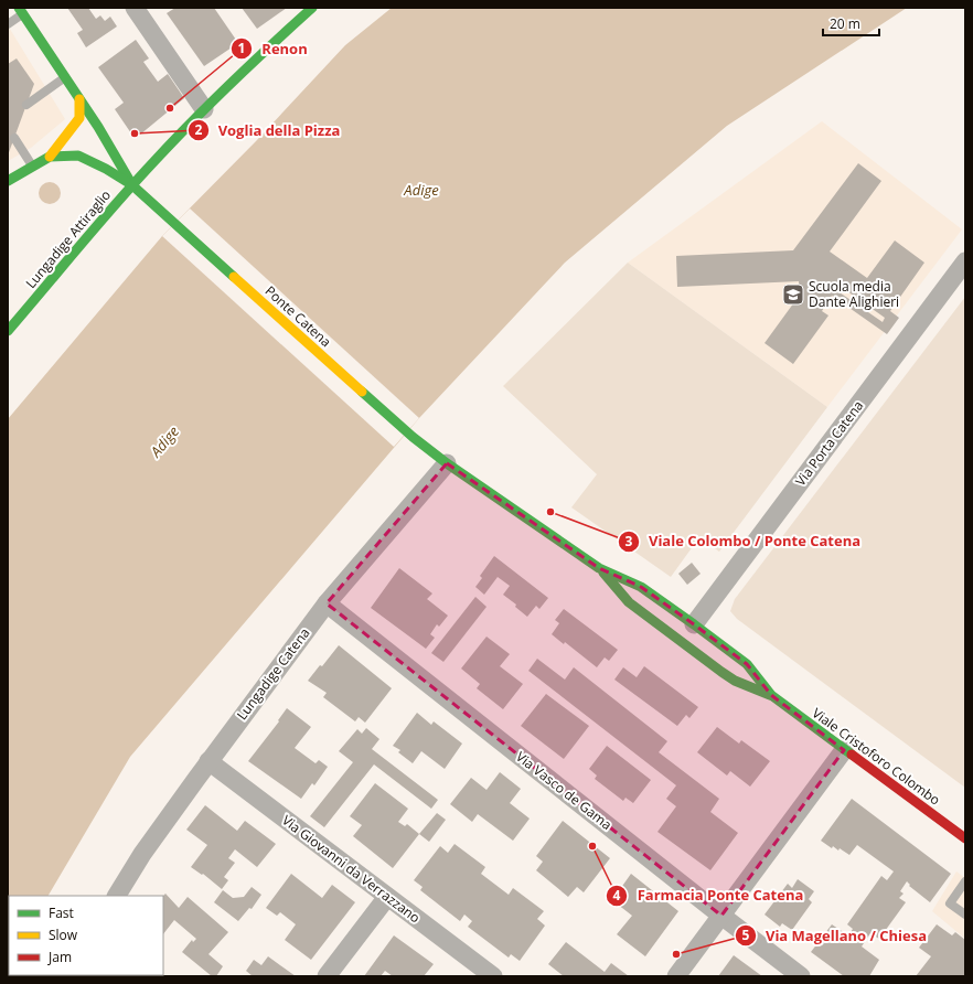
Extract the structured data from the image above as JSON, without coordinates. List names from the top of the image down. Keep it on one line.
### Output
{"streets":{"street":["Lungadige Attiraglio","Ponte Catena","Via Porta Catena","Lungadige Catena","Viale Cristoforo Colombo","Via Vasco de Gama","Via Giovanni da Verrazzano"]},"crossings":[["Lungadige Attiraglio","Ponte Catena"],["Ponte Catena","Viale Cristoforo Colombo"],["Via Porta Catena","Viale Cristoforo Colombo"],["Lungadige Catena","Viale Cristoforo Colombo"],["Lungadige Catena","Via Vasco de Gama"],["Lungadige Catena","Via Giovanni da Verrazzano"]],"water":["Adige"],"places":{"other":["Renon","Voglia della Pizza","Viale Colombo / Ponte Catena","Farmacia Ponte Catena","Via Magellano / Chiesa"],"school or university":["Scuola media Dante Alighieri"]},"legend":["Fast","Slow","Jam"],"scale_bar":"20 m"}
